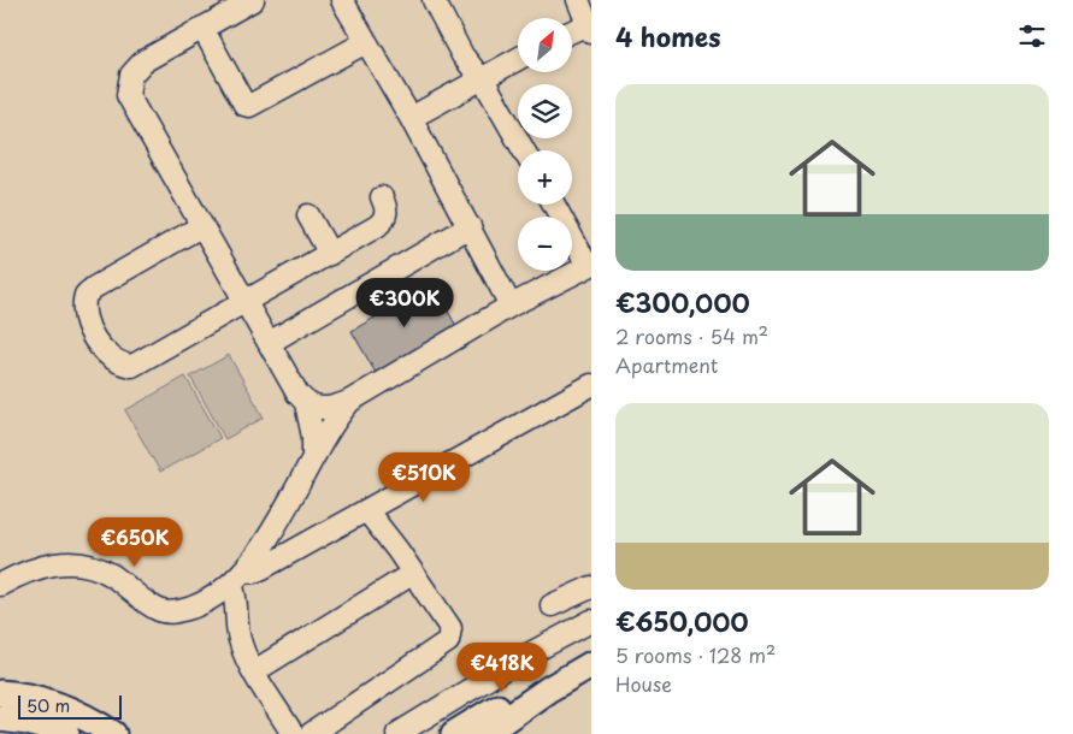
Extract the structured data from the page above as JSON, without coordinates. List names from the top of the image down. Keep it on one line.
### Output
{"scale_bar":"50 m","north":"top right","page":{"heading":"4 homes","map_buttons":["+","−"],"list":[{"name":"€300,000","note":"2 rooms · 54 m² · Apartment"},{"name":"€650,000","note":"5 rooms · 128 m² · House"}],"price":["€300K","€510K","€650K","€418K"],"scale":"50 m"}}
